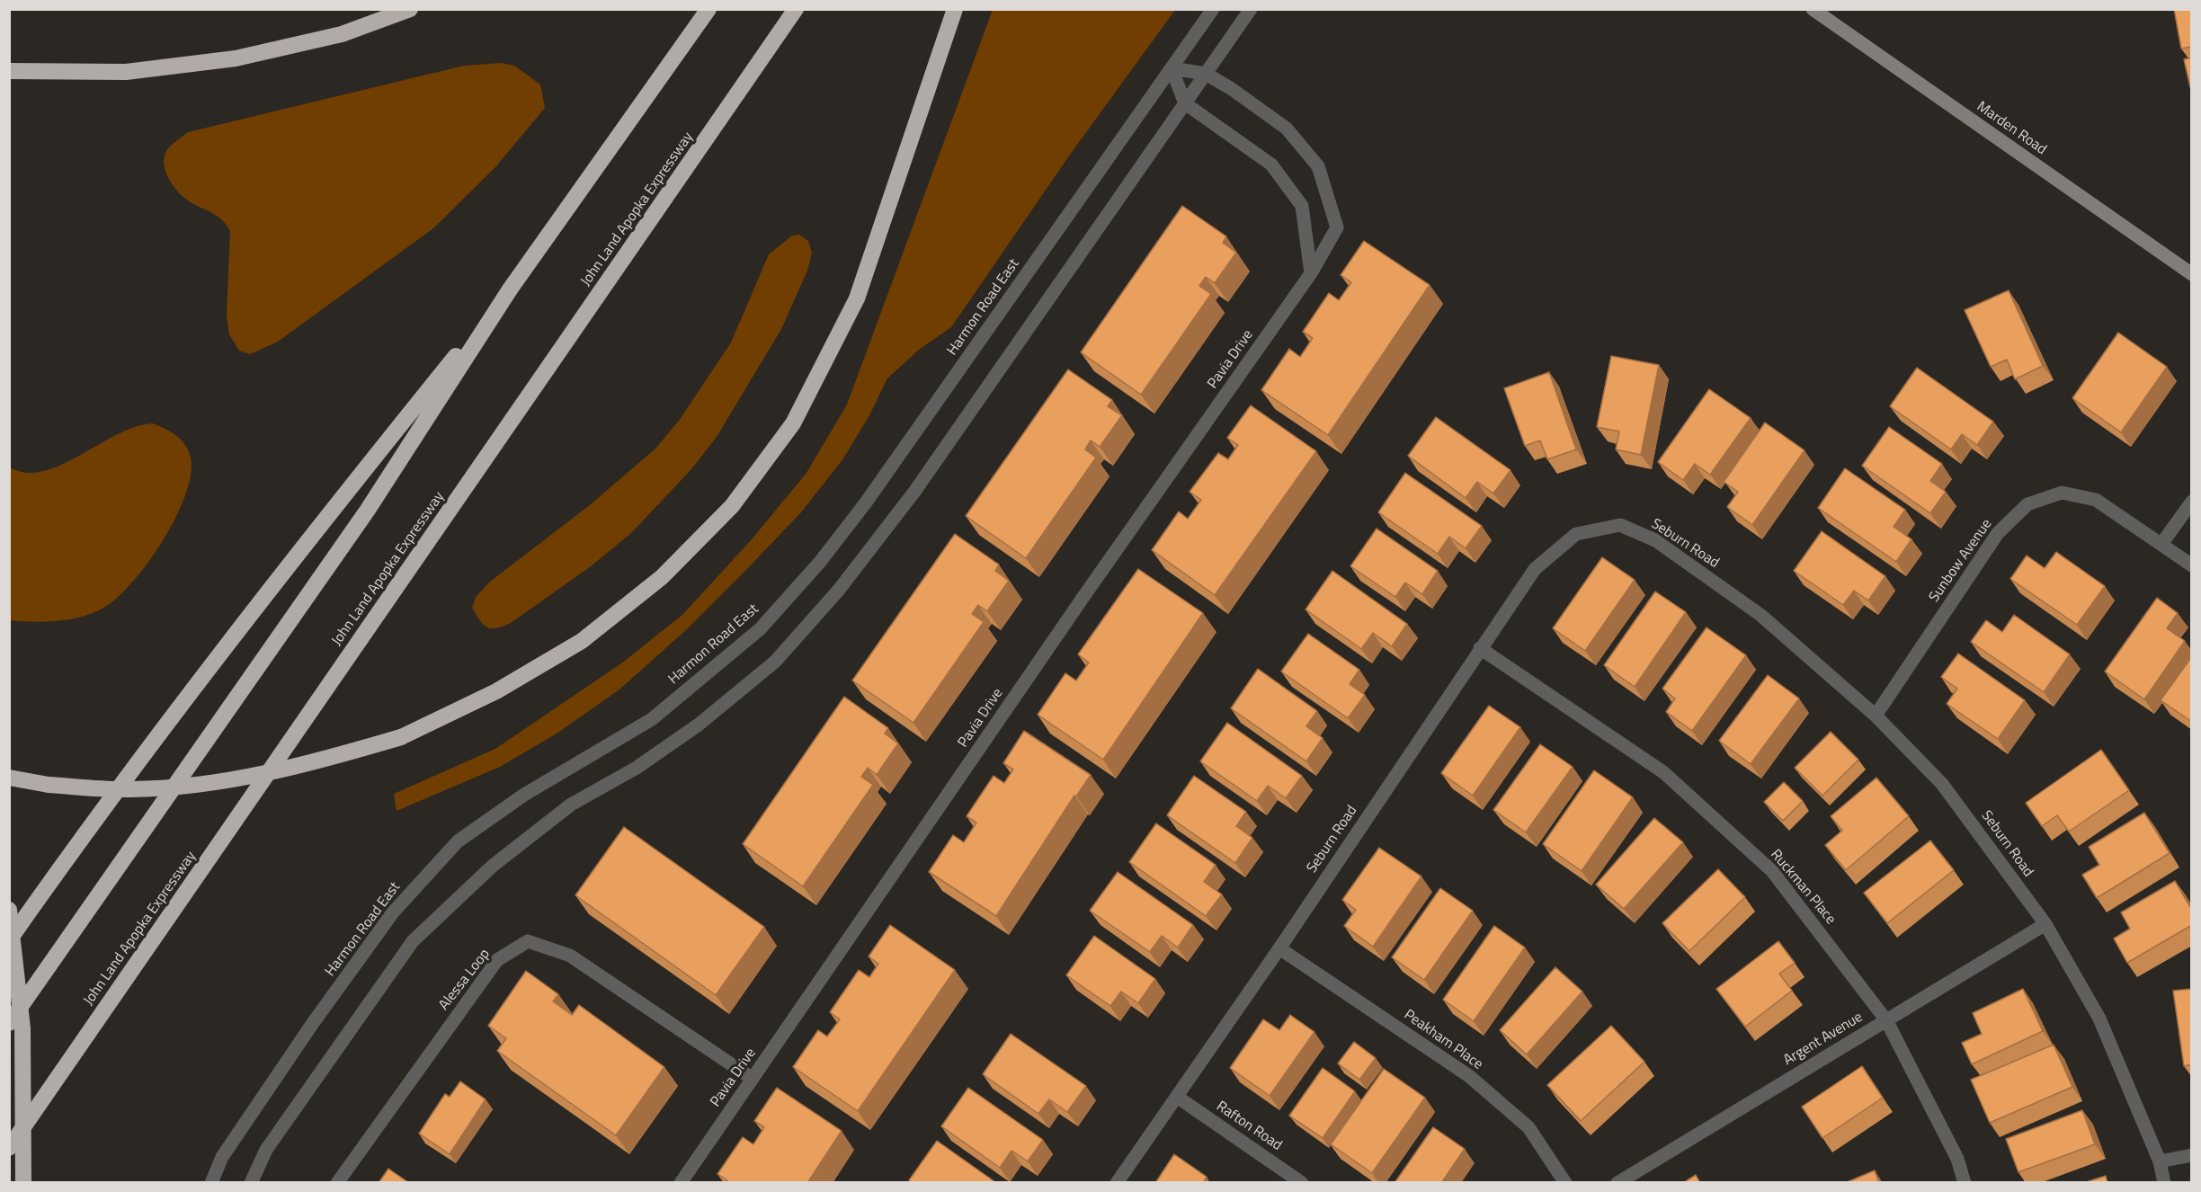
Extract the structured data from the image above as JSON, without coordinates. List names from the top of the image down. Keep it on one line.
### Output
{"streets":{"highway":["John Land Apopka Expressway"],"street":["Marden Road","Harmon Road East","Pavia Drive","Seburn Road","Sunbow Avenue","Ruckman Place","Alessa Loop","Argent Avenue","Peakham Place","Rafton Road"]},"crossings":[["Harmon Road East","Pavia Drive"],["Pavia Drive","Alessa Loop"],["Seburn Road","Sunbow Avenue"],["Seburn Road","Ruckman Place"],["Seburn Road","Argent Avenue"],["Seburn Road","Peakham Place"],["Seburn Road","Rafton Road"],["Ruckman Place","Argent Avenue"]]}
